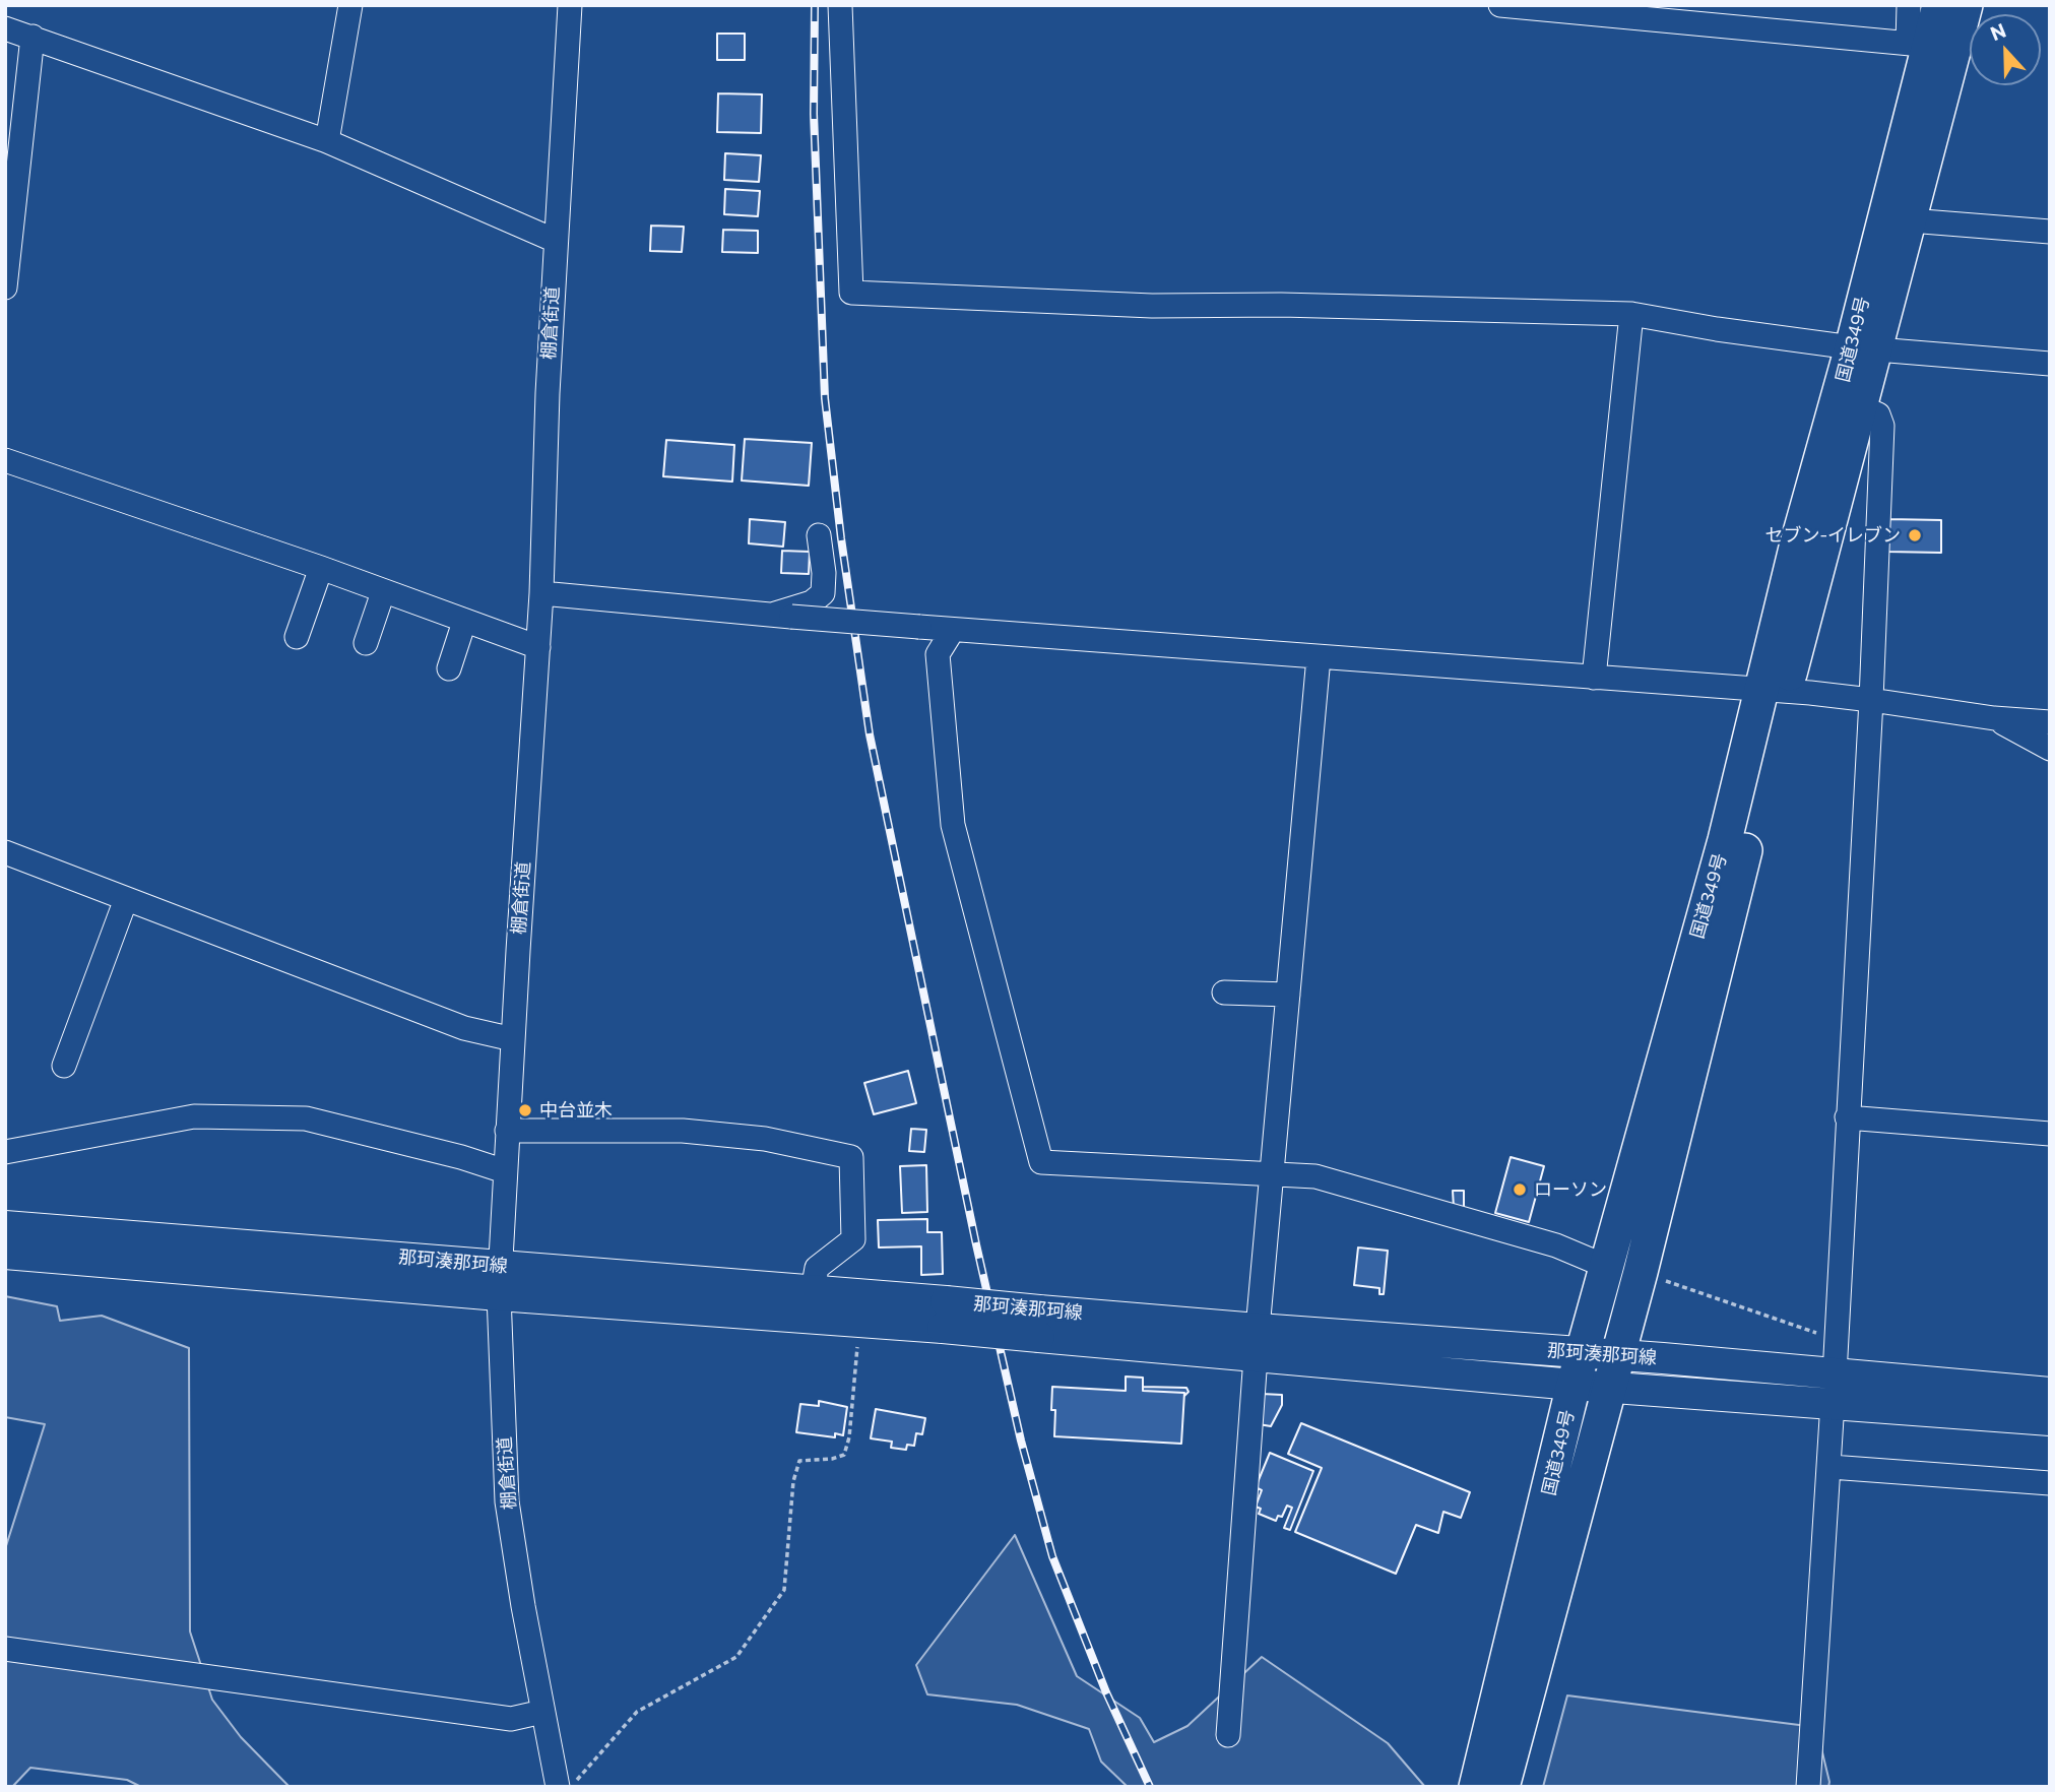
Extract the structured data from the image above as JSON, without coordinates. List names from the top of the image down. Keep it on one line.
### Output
{"streets":{"highway":["国道349号"],"main road":["那珂湊那珂線"],"street":["棚倉街道"]},"crossings":[["棚倉街道","那珂湊那珂線"],["国道349号","那珂湊那珂線"]],"places":["セブン-イレブン","中台並木","ローソン"],"north":"top"}
